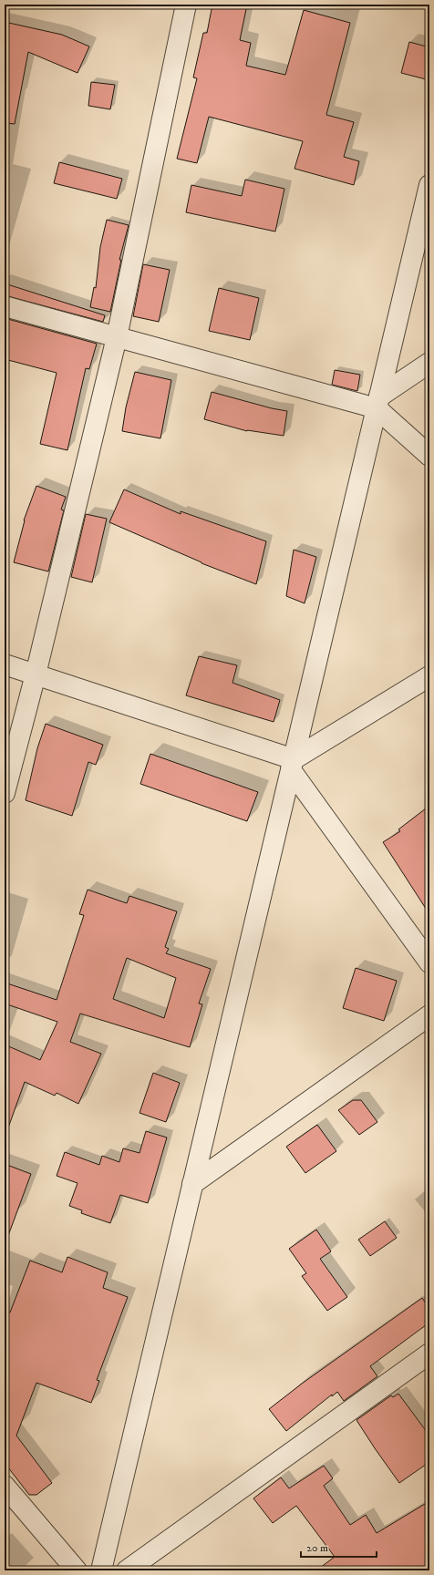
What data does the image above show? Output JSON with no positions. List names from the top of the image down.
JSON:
{
  "scale_bar": "20 m"
}
